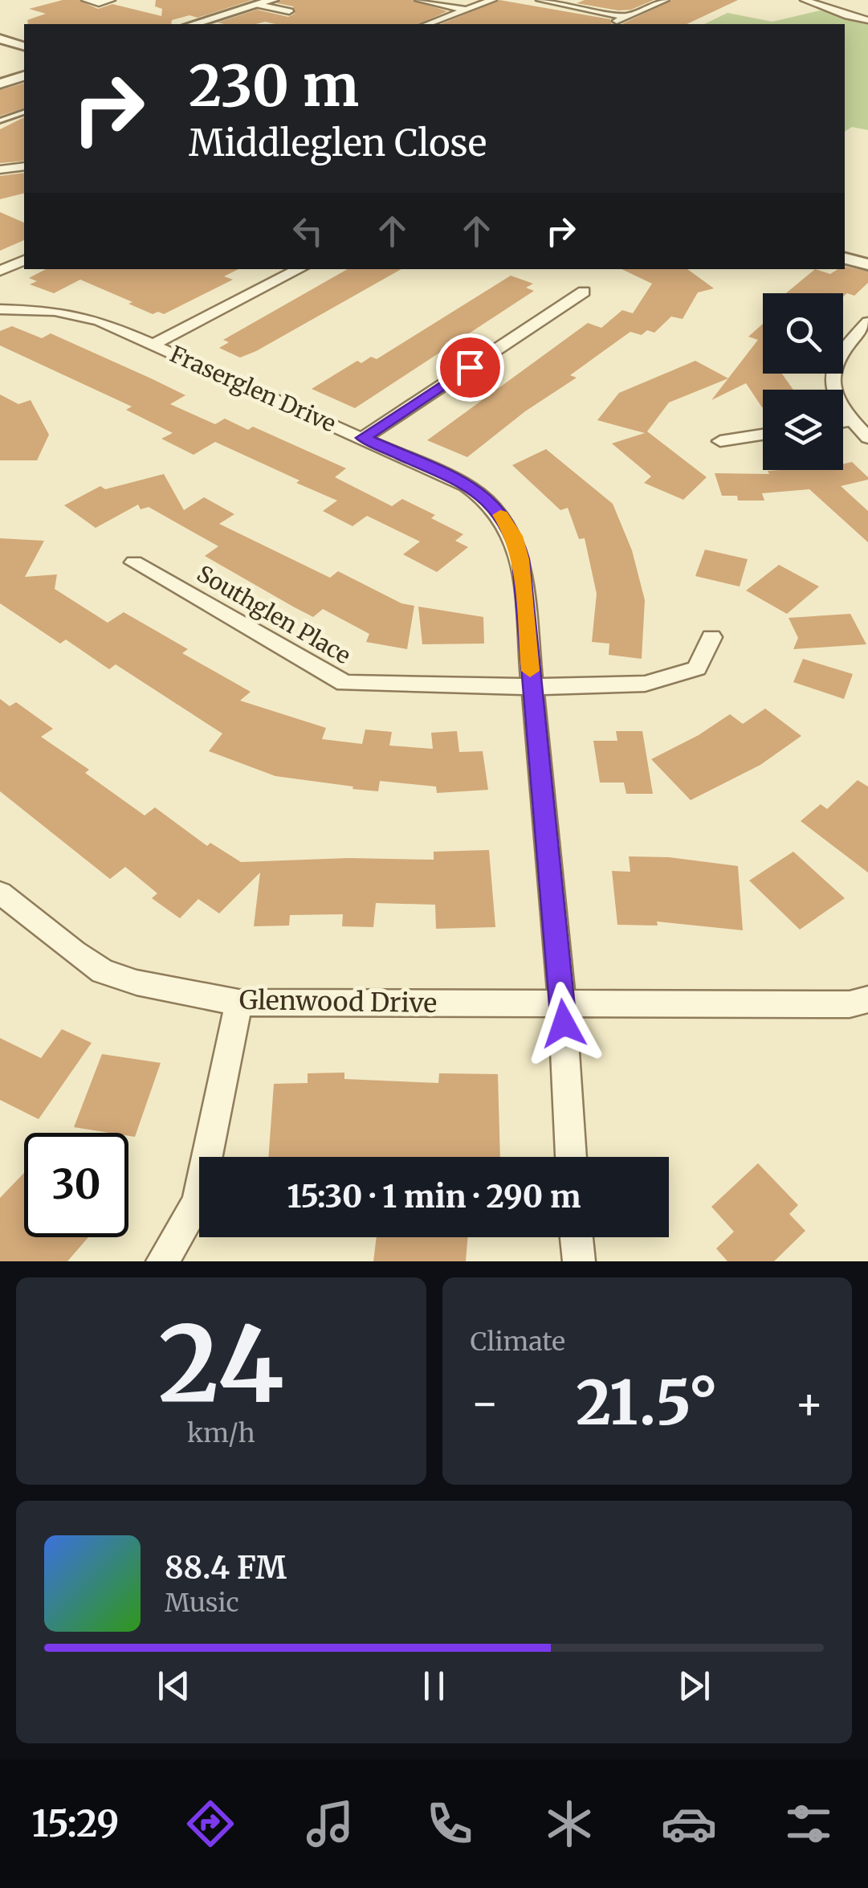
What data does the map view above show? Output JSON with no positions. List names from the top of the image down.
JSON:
{
  "streets": {
    "street": ["Fraserglen Drive", "Southglen Place", "Glenwood Drive"]
  },
  "crossings": [
    ["Fraserglen Drive", "Southglen Place"],
    ["Fraserglen Drive", "Glenwood Drive"]
  ],
  "page": {
    "turn": ["230 m", "Middleglen Close"],
    "limit": "30",
    "trip": "15:30 · 1 min · 290 m",
    "tile": [
      ["24", "km/h"],
      "Climate"
    ],
    "heat": ["−", "21.5°", "+"],
    "song": ["88.4 FM", "Music"],
    "tabs": "15:29"
  }
}
